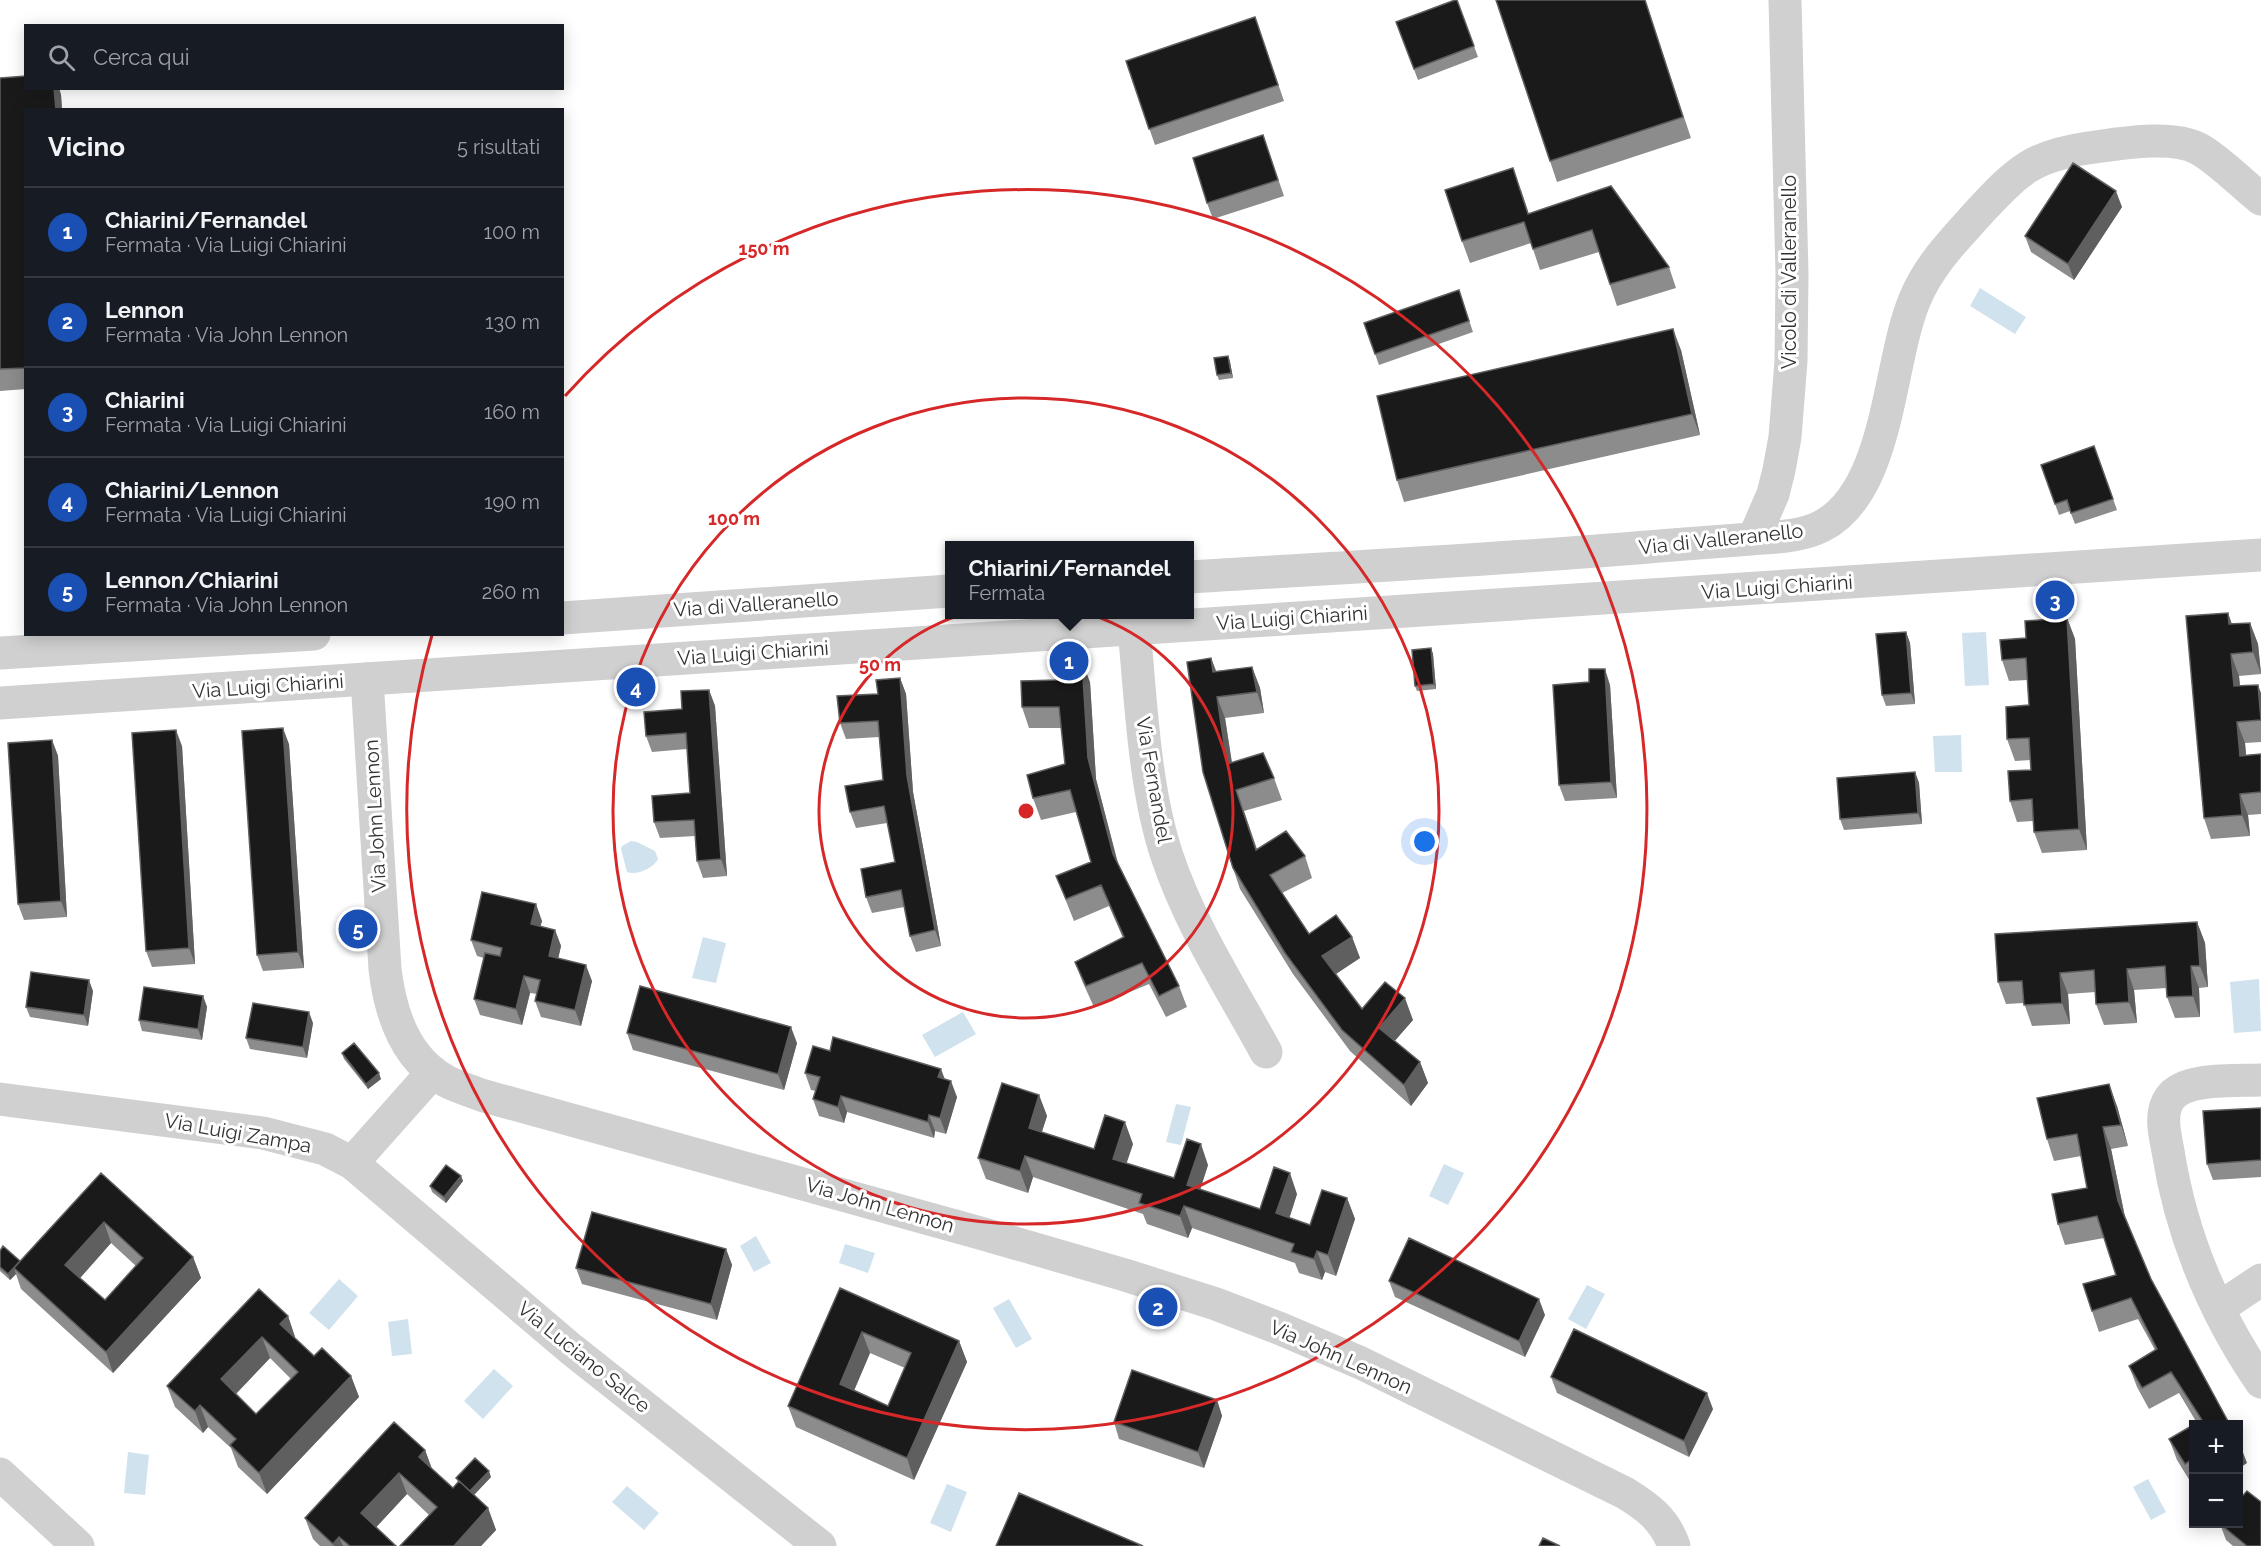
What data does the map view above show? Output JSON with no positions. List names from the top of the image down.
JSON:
{
  "streets": {
    "street": [
      "Vicolo di Valleranello",
      "Via di Valleranello",
      "Via Luigi Chiarini",
      "Via Fernandel",
      "Via John Lennon",
      "Via Luigi Zampa",
      "Via Luciano Salce"
    ]
  },
  "crossings": [
    ["Vicolo di Valleranello", "Via di Valleranello"],
    ["Via Luigi Chiarini", "Via Fernandel"],
    ["Via Luigi Chiarini", "Via John Lennon"],
    ["Via Luigi Zampa", "Via Luciano Salce"]
  ],
  "page": {
    "search": "Cerca qui",
    "heading": ["Vicino", "5 risultati"],
    "list": [
      {
        "mark": "1",
        "name": "Chiarini/Fernandel",
        "note": "Fermata · Via Luigi Chiarini",
        "value": "100 m"
      },
      {
        "mark": "2",
        "name": "Lennon",
        "note": "Fermata · Via John Lennon",
        "value": "130 m"
      },
      {
        "mark": "3",
        "name": "Chiarini",
        "note": "Fermata · Via Luigi Chiarini",
        "value": "160 m"
      },
      {
        "mark": "4",
        "name": "Chiarini/Lennon",
        "note": "Fermata · Via Luigi Chiarini",
        "value": "190 m"
      },
      {
        "mark": "5",
        "name": "Lennon/Chiarini",
        "note": "Fermata · Via John Lennon",
        "value": "260 m"
      }
    ],
    "popup": ["Chiarini/Fernandel", "Fermata"],
    "pins": [
      "3",
      "1",
      "4",
      "5",
      "2"
    ],
    "map_buttons": ["+", "−"]
  },
  "rings": ["150 m", "100 m", "50 m"]
}
